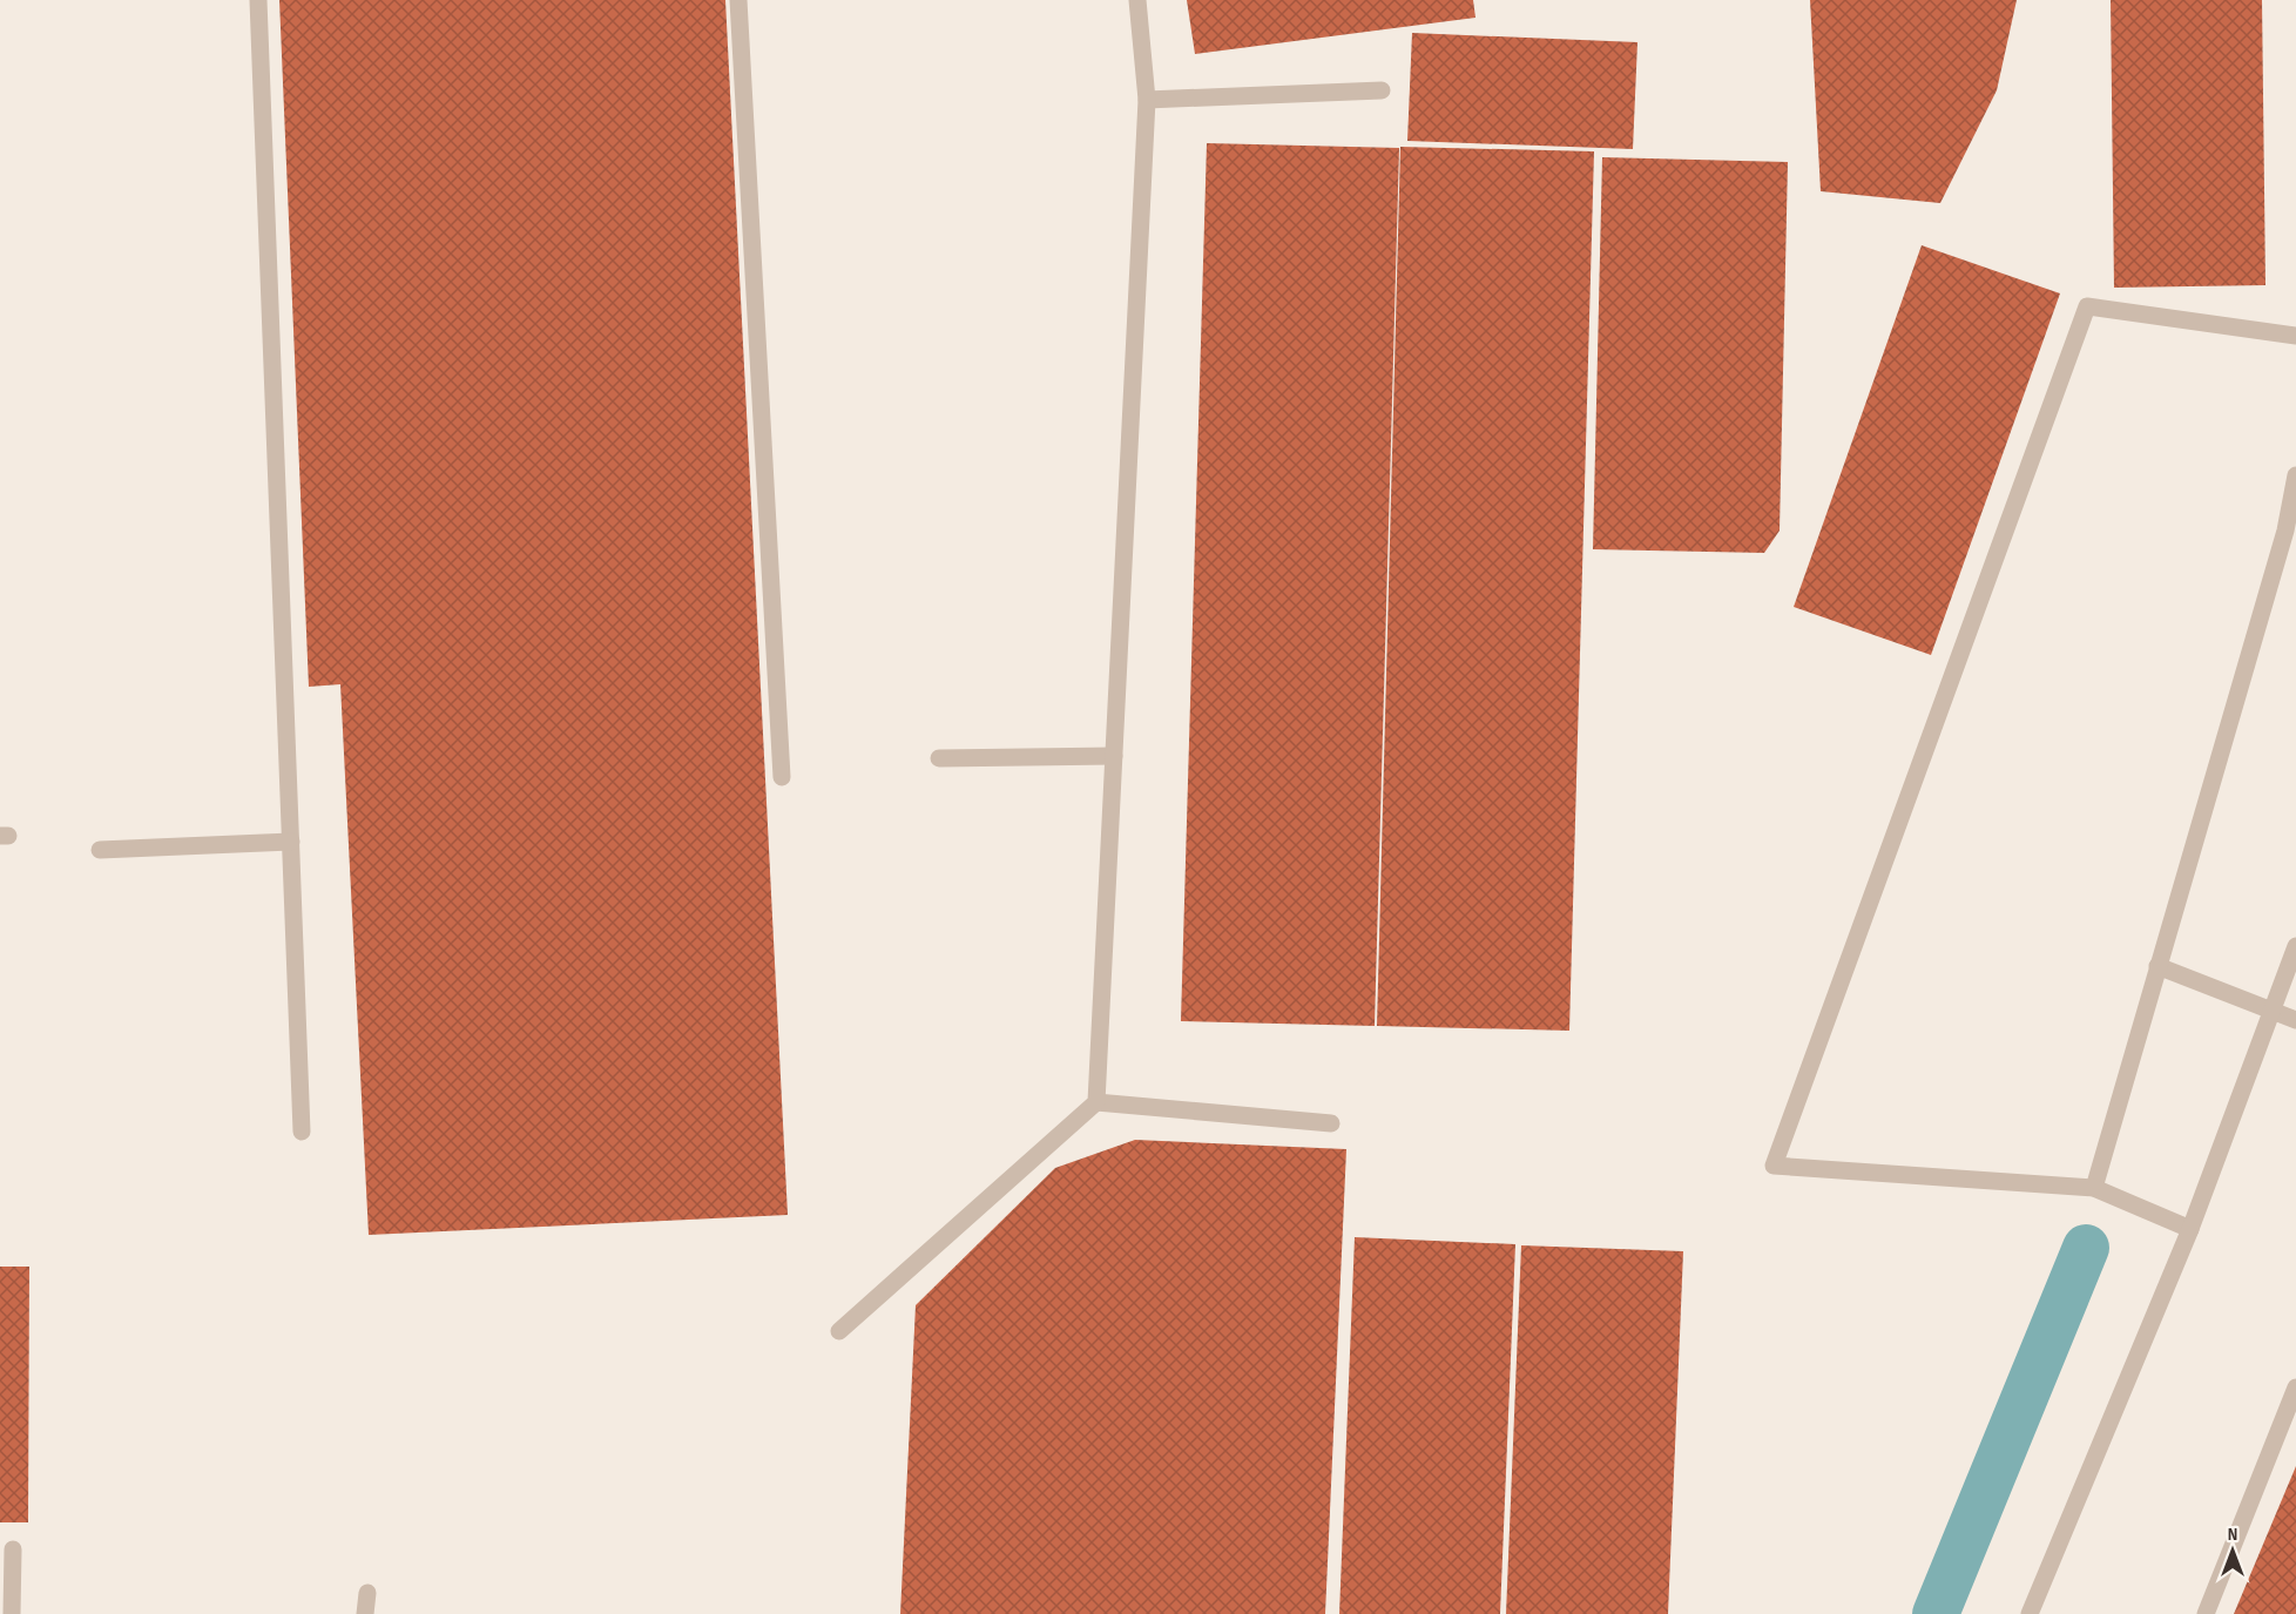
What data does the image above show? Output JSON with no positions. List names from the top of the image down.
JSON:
{
  "north": "top"
}
